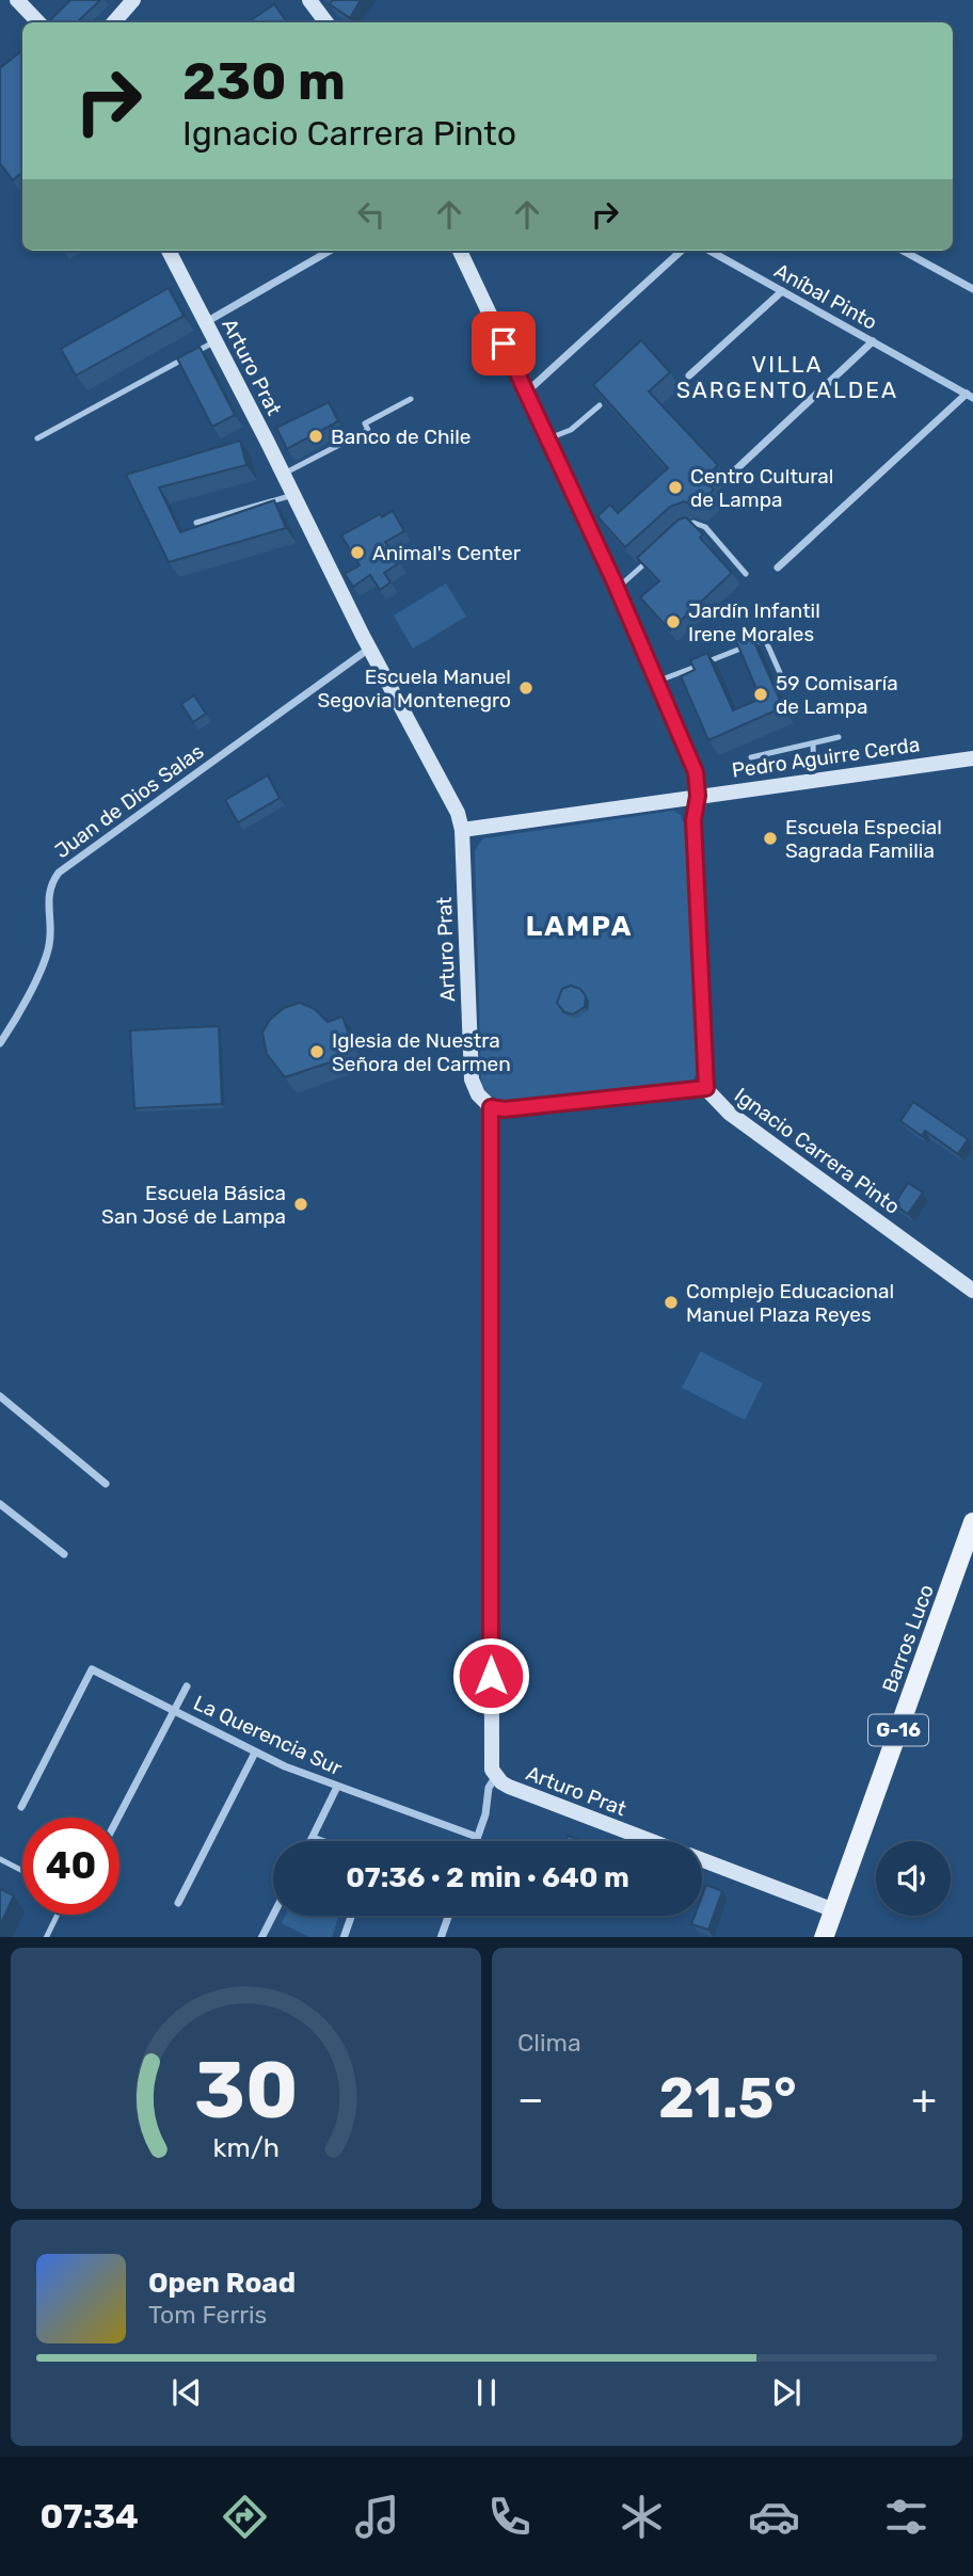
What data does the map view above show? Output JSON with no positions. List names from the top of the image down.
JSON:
{
  "streets": {
    "main road": [
      "Arturo Prat",
      "Pedro Aguirre Cerda",
      "Ignacio Carrera Pinto",
      "Barros Luco",
      "G-16"
    ],
    "street": ["Aníbal Pinto", "Juan de Dios Salas", "La Querencia Sur"]
  },
  "crossings": [
    ["Arturo Prat", "Pedro Aguirre Cerda"],
    ["Arturo Prat", "Juan de Dios Salas"],
    ["Arturo Prat", "Ignacio Carrera Pinto"],
    ["Arturo Prat", "Barros Luco"]
  ],
  "districts": ["VILLA SARGENTO ALDEA", "LAMPA"],
  "places": [
    "Banco de Chile",
    "Centro Cultural de Lampa",
    "Animal's Center",
    "Jardín Infantil Irene Morales",
    "Escuela Manuel Segovia Montenegro",
    "59 Comisaría de Lampa",
    "Escuela Especial Sagrada Familia",
    "Iglesia de Nuestra Señora del Carmen",
    "Escuela Básica San José de Lampa",
    "Complejo Educacional Manuel Plaza Reyes"
  ],
  "page": {
    "turn": ["230 m", "Ignacio Carrera Pinto"],
    "limit": "40",
    "trip": "07:36 · 2 min · 640 m",
    "tile": "Clima",
    "heat": ["−", "21.5°", "+"],
    "song": ["Open Road", "Tom Ferris"],
    "tabs": "07:34",
    "gauge": ["30", "km/h"]
  }
}
